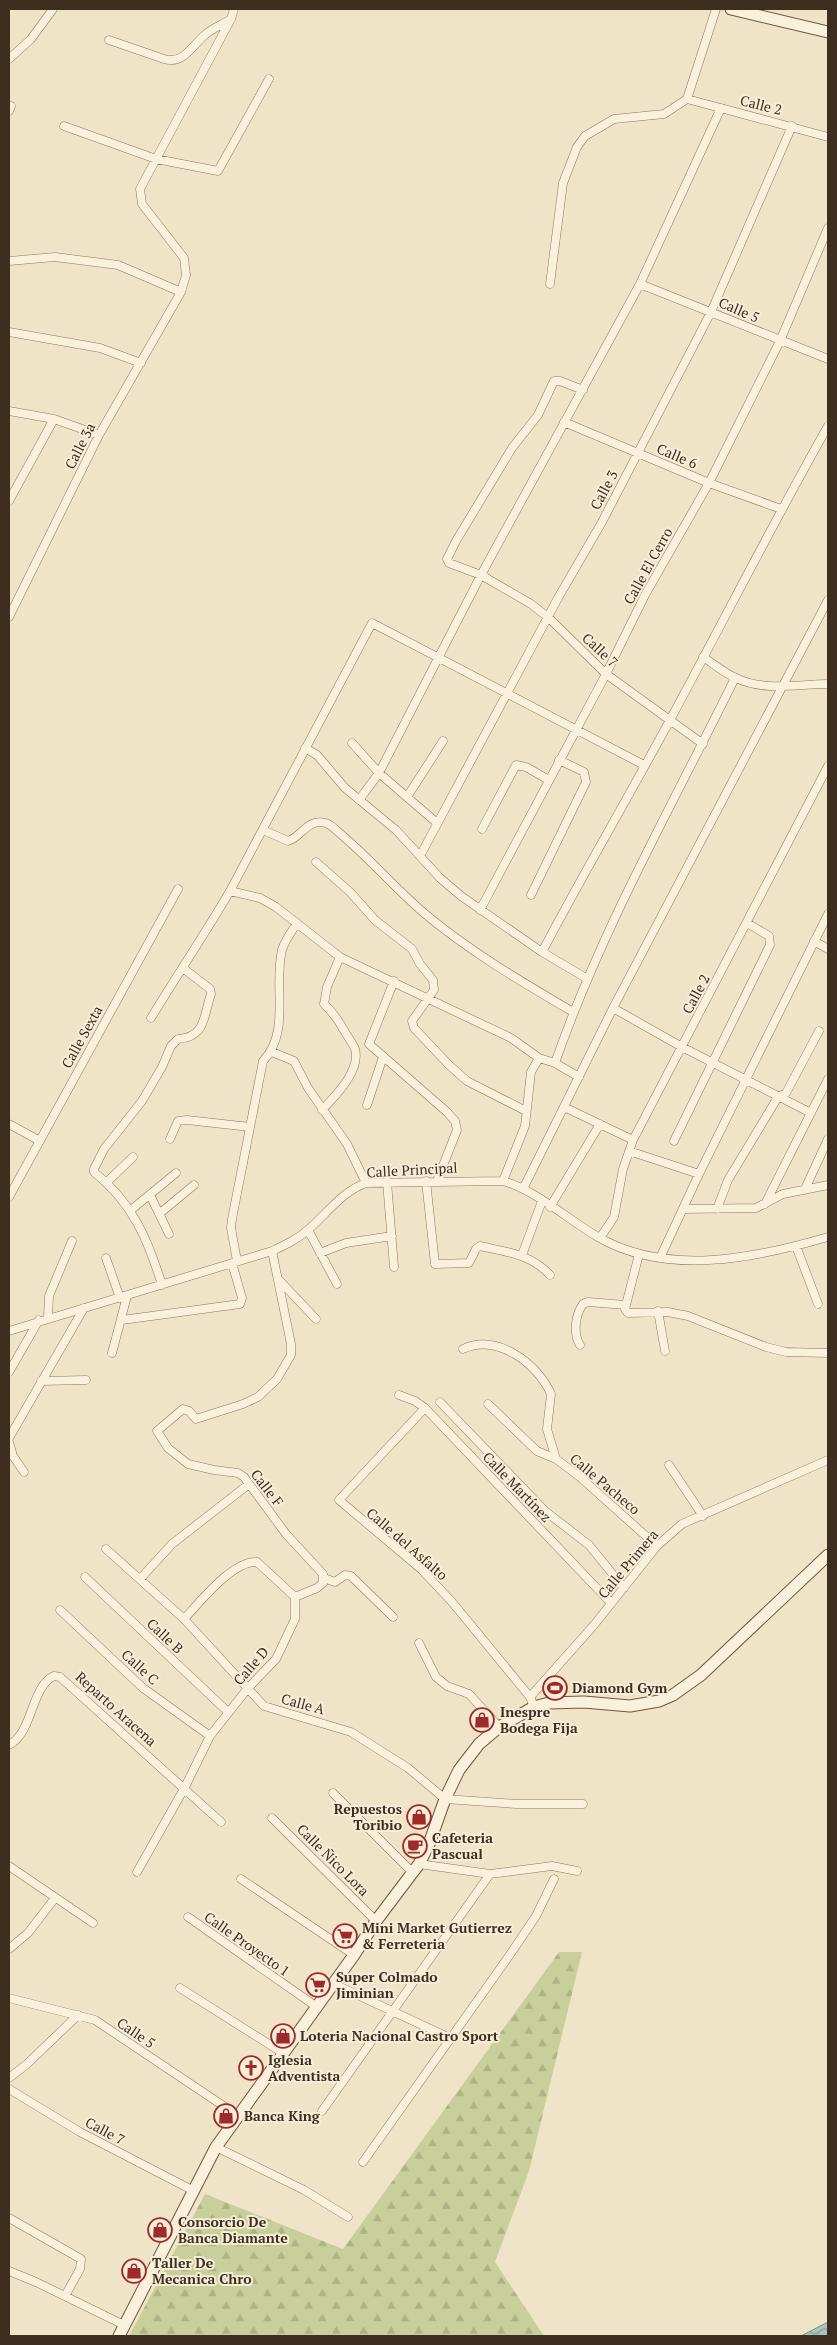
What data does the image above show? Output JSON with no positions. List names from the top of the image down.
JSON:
{
  "streets": {
    "street": [
      "Calle 2",
      "Calle 5",
      "Calle 3a",
      "Calle 6",
      "Calle 3",
      "Calle El Cerro",
      "Calle 7",
      "Calle Sexta",
      "Calle Principal",
      "Calle Pacheco",
      "Calle Martínez",
      "Calle F",
      "Calle del Asfalto",
      "Calle Primera",
      "Calle B",
      "Calle D",
      "Calle C",
      "Calle A",
      "Reparto Aracena",
      "Calle Ñico Lora",
      "Calle Proyecto 1"
    ]
  },
  "crossings": [
    ["Calle 2", "Calle 3"],
    ["Calle 2", "Calle Principal"],
    ["Calle 5", "Calle 3"],
    ["Calle 5", "Calle El Cerro"],
    ["Calle 6", "Calle 3"],
    ["Calle 6", "Calle El Cerro"],
    ["Calle 3", "Calle 7"],
    ["Calle El Cerro", "Calle 7"],
    ["Calle Pacheco", "Calle Primera"],
    ["Calle Martínez", "Calle del Asfalto"],
    ["Calle Martínez", "Calle Primera"],
    ["Calle del Asfalto", "Calle Primera"],
    ["Calle B", "Calle D"],
    ["Calle D", "Calle C"],
    ["Calle D", "Calle A"],
    ["Calle D", "Reparto Aracena"]
  ],
  "places": {
    "sports": ["Diamond Gym"],
    "shop": [
      "Inespre Bodega Fija",
      "Repuestos Toribio",
      "Loteria Nacional Castro Sport",
      "Banca King",
      "Consorcio De Banca Diamante",
      "Taller De Mecanica Chro"
    ],
    "cafe": ["Cafeteria Pascual"],
    "supermarket": ["Mini Market Gutierrez & Ferreteria", "Super Colmado Jiminian"],
    "church": ["Iglesia Adventista"]
  }
}
